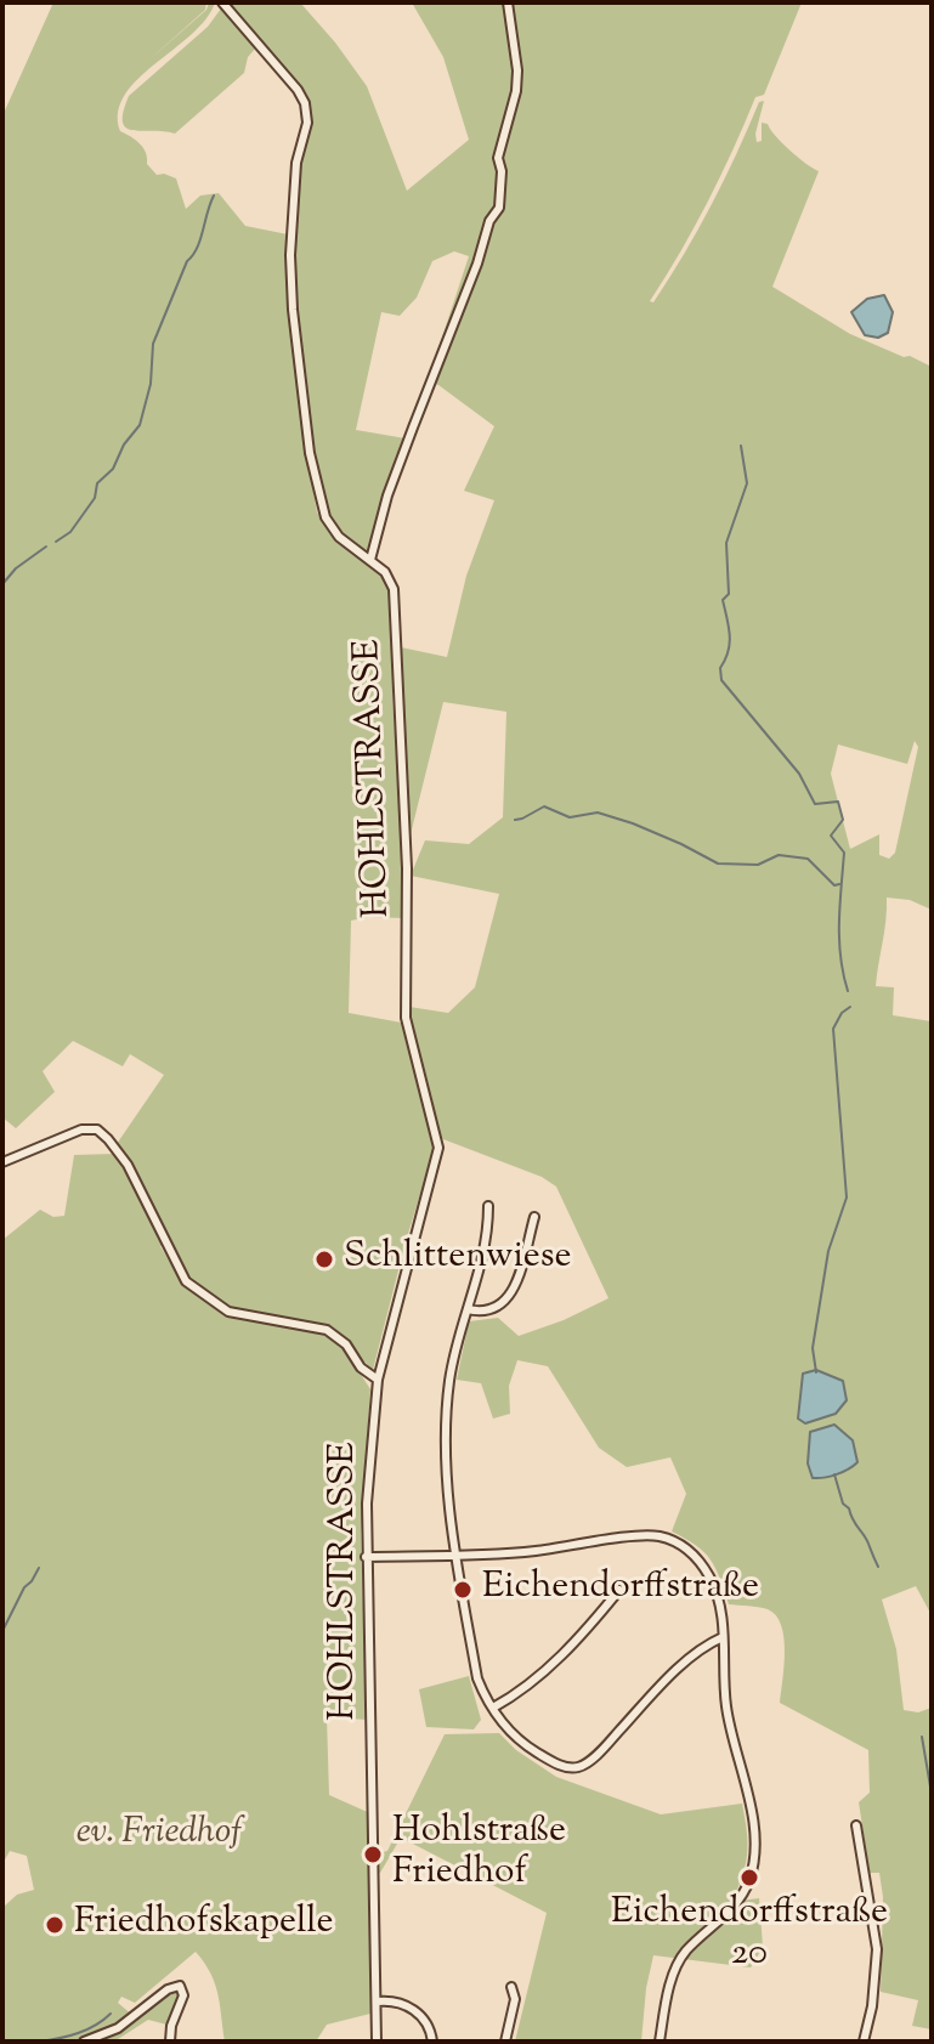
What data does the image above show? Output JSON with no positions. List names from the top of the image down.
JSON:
{
  "streets": {
    "street": ["HOHLSTRASSE"]
  },
  "parks": ["ev. Friedhof"],
  "places": [
    "Schlittenwiese",
    "Eichendorffstraße",
    "Hohlstraße Friedhof",
    "Eichendorffstraße 20",
    "Friedhofskapelle"
  ]
}
